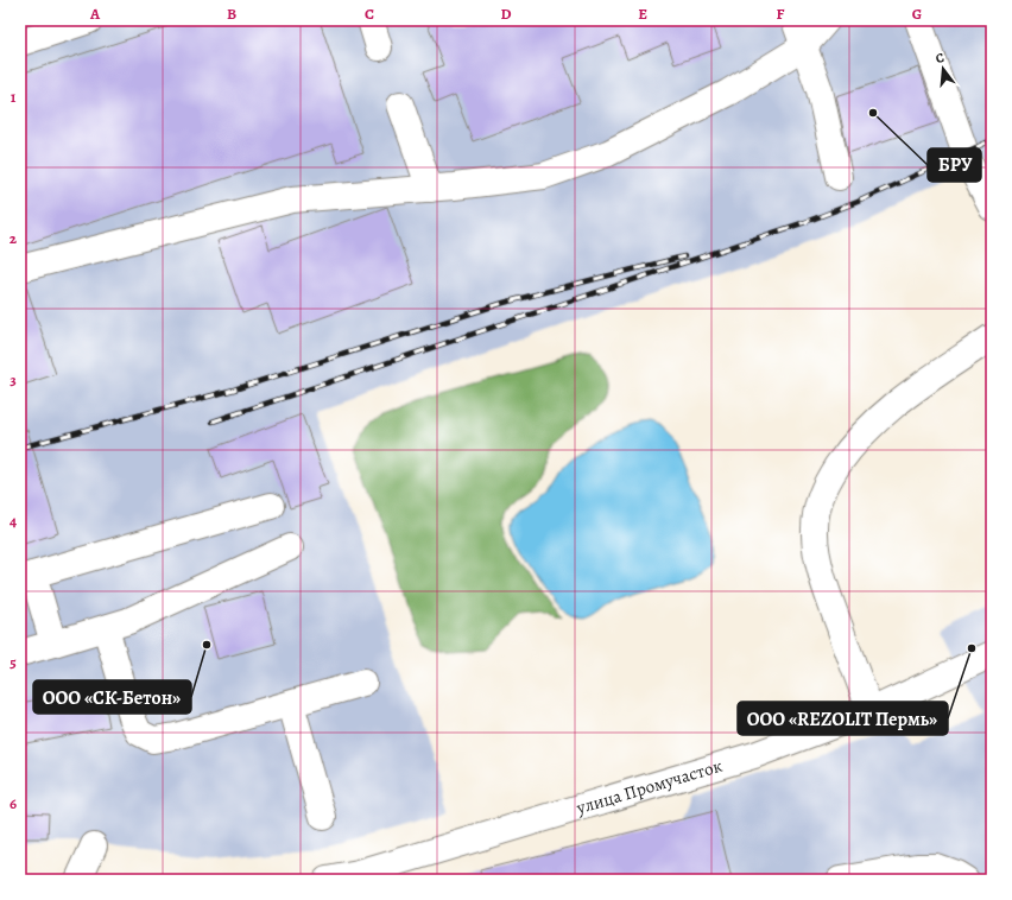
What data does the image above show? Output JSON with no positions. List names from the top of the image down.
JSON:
{
  "streets": {
    "street": ["улица Промучасток"]
  },
  "places": ["БРУ", "ООО «СК-Бетон»", "ООО «REZOLIT Пермь»"],
  "north": "top",
  "grid": {
    "columns": [
      "A",
      "B",
      "C",
      "D",
      "E",
      "F",
      "G"
    ],
    "rows": [
      "1",
      "2",
      "3",
      "4",
      "5",
      "6"
    ]
  }
}
